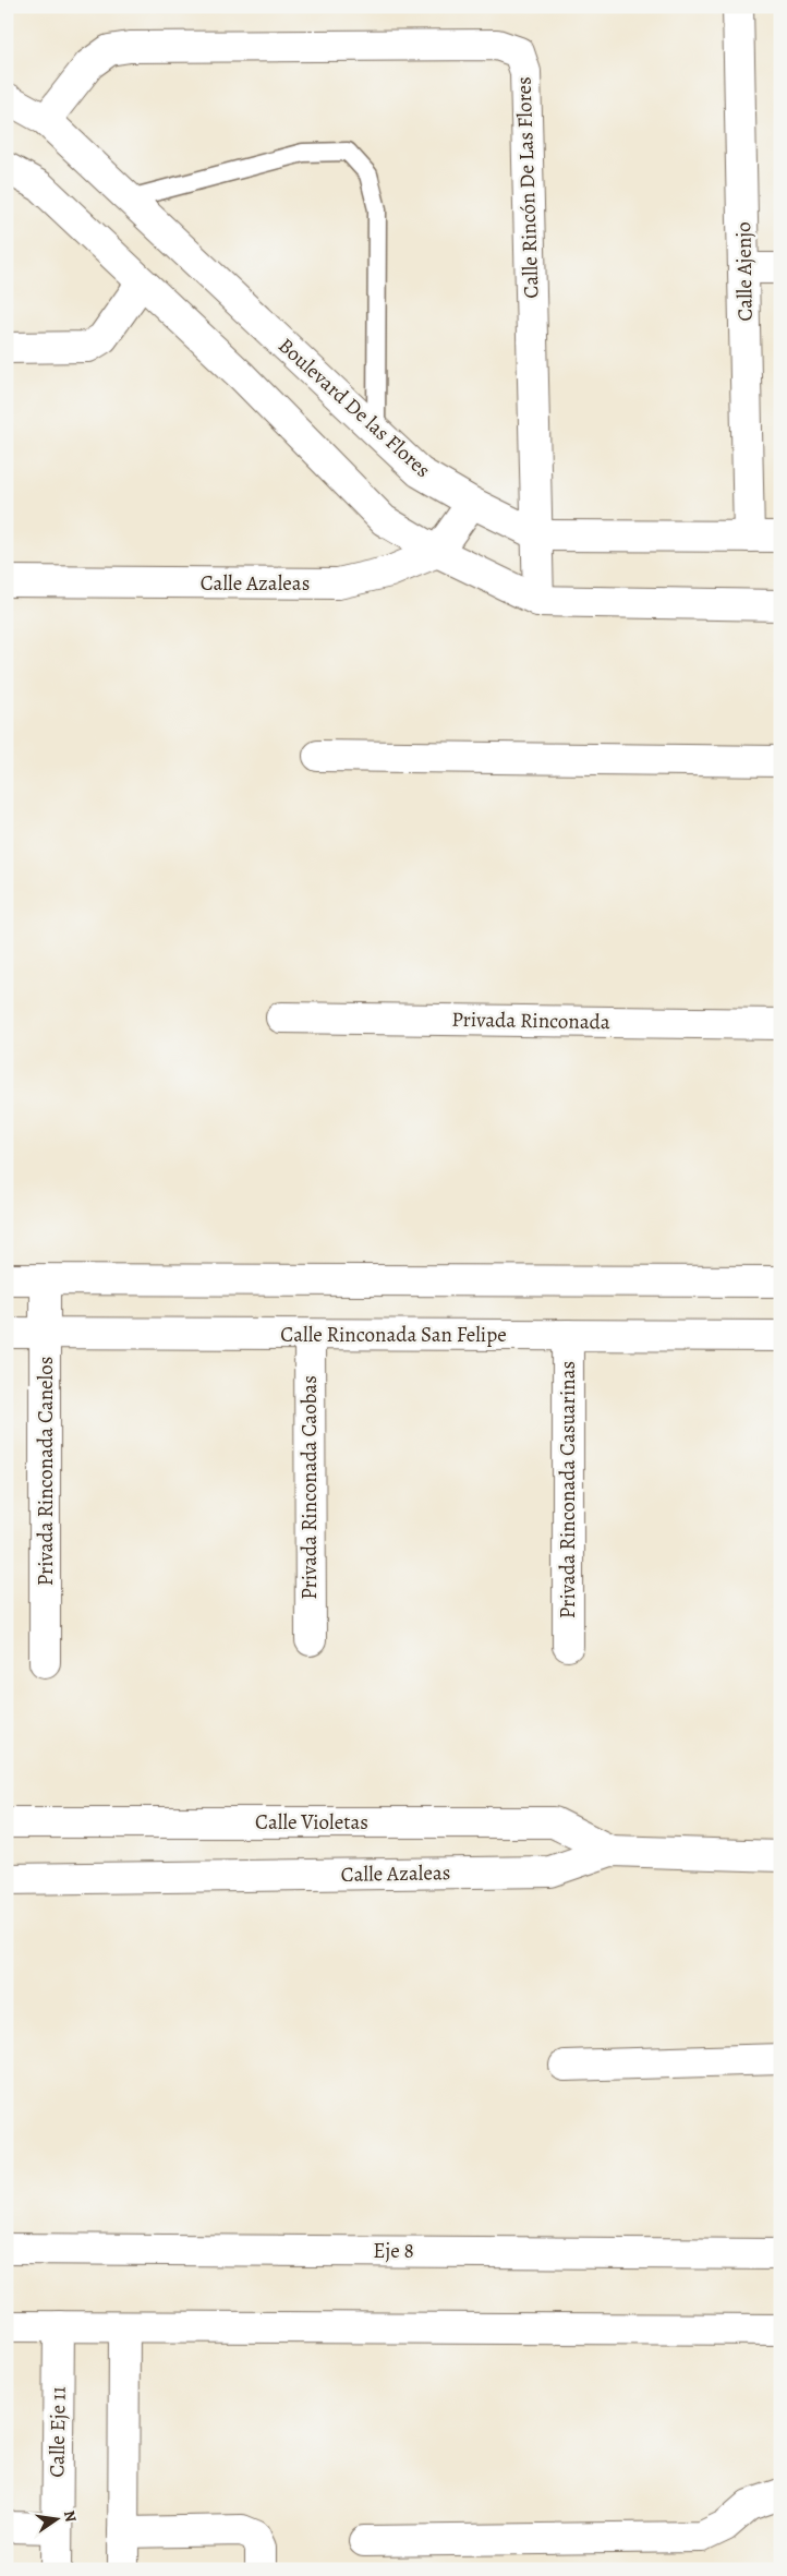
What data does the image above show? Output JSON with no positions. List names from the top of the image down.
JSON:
{
  "streets": {
    "street": [
      "Calle Rincón De Las Flores",
      "Calle Ajenjo",
      "Boulevard De las Flores",
      "Calle Azaleas",
      "Privada Rinconada",
      "Calle Rinconada San Felipe",
      "Privada Rinconada Canelos",
      "Privada Rinconada Caobas",
      "Privada Rinconada Casuarinas",
      "Calle Violetas",
      "Eje 8",
      "Calle Eje 11"
    ]
  },
  "crossings": [
    ["Calle Rincón De Las Flores", "Boulevard De las Flores"],
    ["Calle Ajenjo", "Boulevard De las Flores"],
    ["Calle Azaleas", "Calle Violetas"],
    ["Calle Rinconada San Felipe", "Privada Rinconada Canelos"],
    ["Calle Rinconada San Felipe", "Privada Rinconada Caobas"],
    ["Calle Rinconada San Felipe", "Privada Rinconada Casuarinas"]
  ],
  "north": "right"
}
